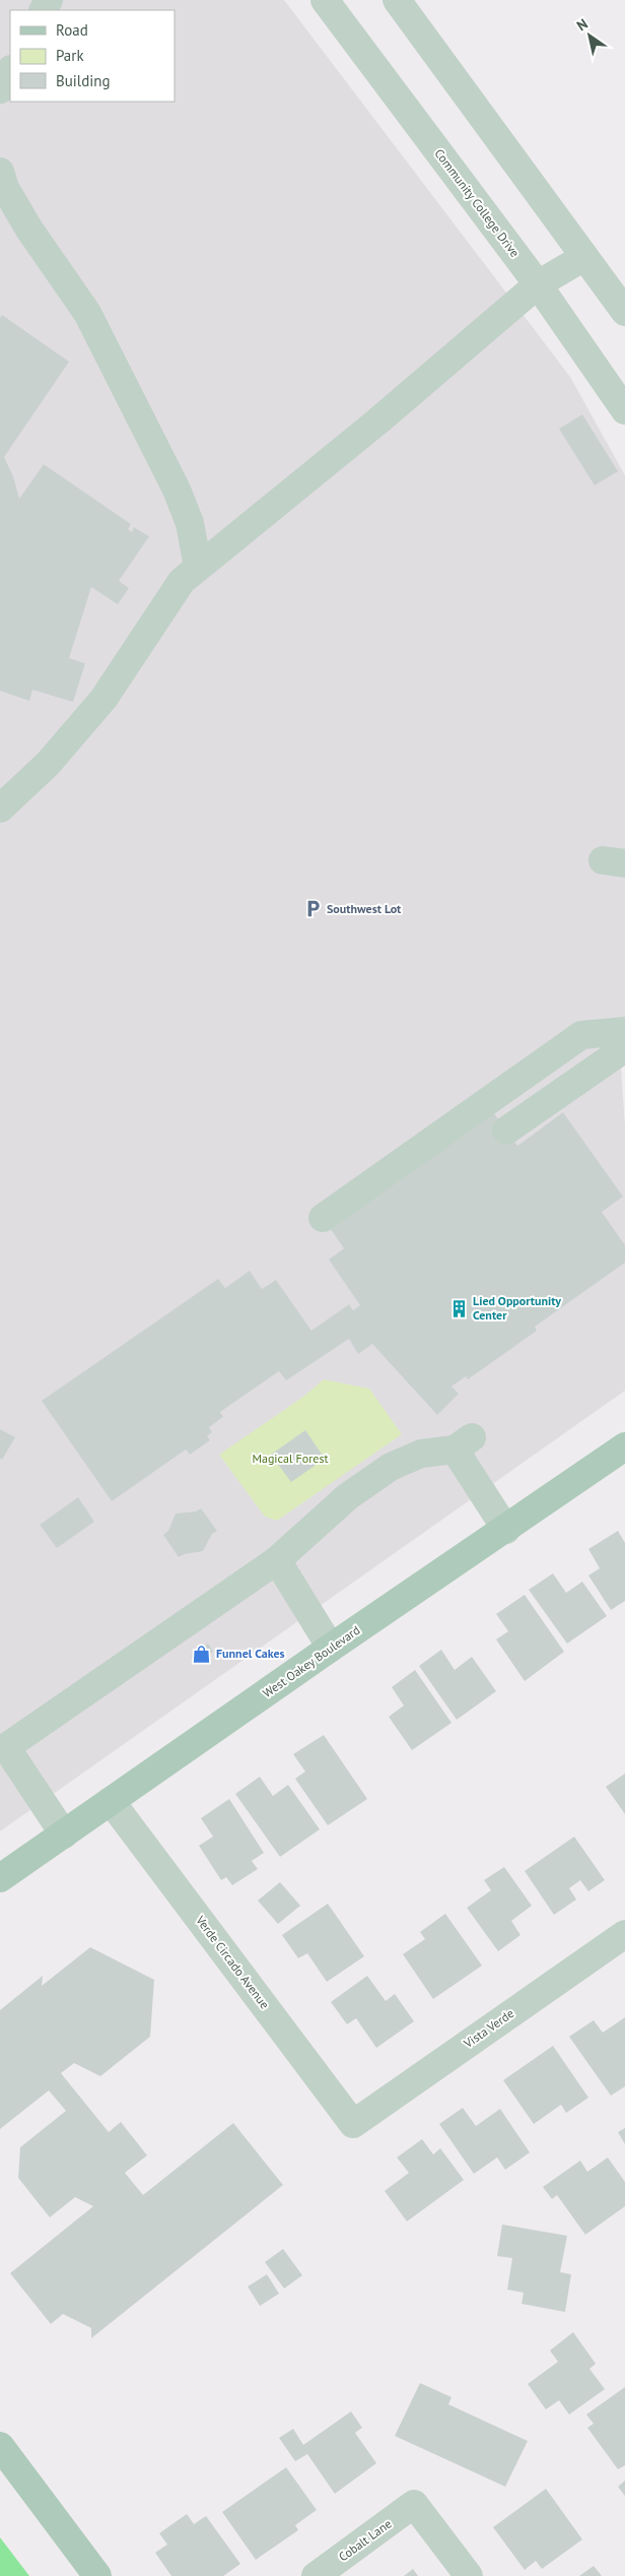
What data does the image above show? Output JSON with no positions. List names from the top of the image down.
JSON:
{
  "streets": {
    "main road": ["West Oakey Boulevard"],
    "street": [
      "Community College Drive",
      "Verde Circado Avenue",
      "Vista Verde",
      "Cobalt Lane"
    ]
  },
  "crossings": [
    ["West Oakey Boulevard", "Verde Circado Avenue"],
    ["Verde Circado Avenue", "Vista Verde"]
  ],
  "parks": ["Magical Forest"],
  "places": {
    "parking": ["Southwest Lot"],
    "building": ["Lied Opportunity Center"],
    "shop": ["Funnel Cakes"]
  },
  "legend": ["Road", "Park", "Building"],
  "north": "top left"
}
